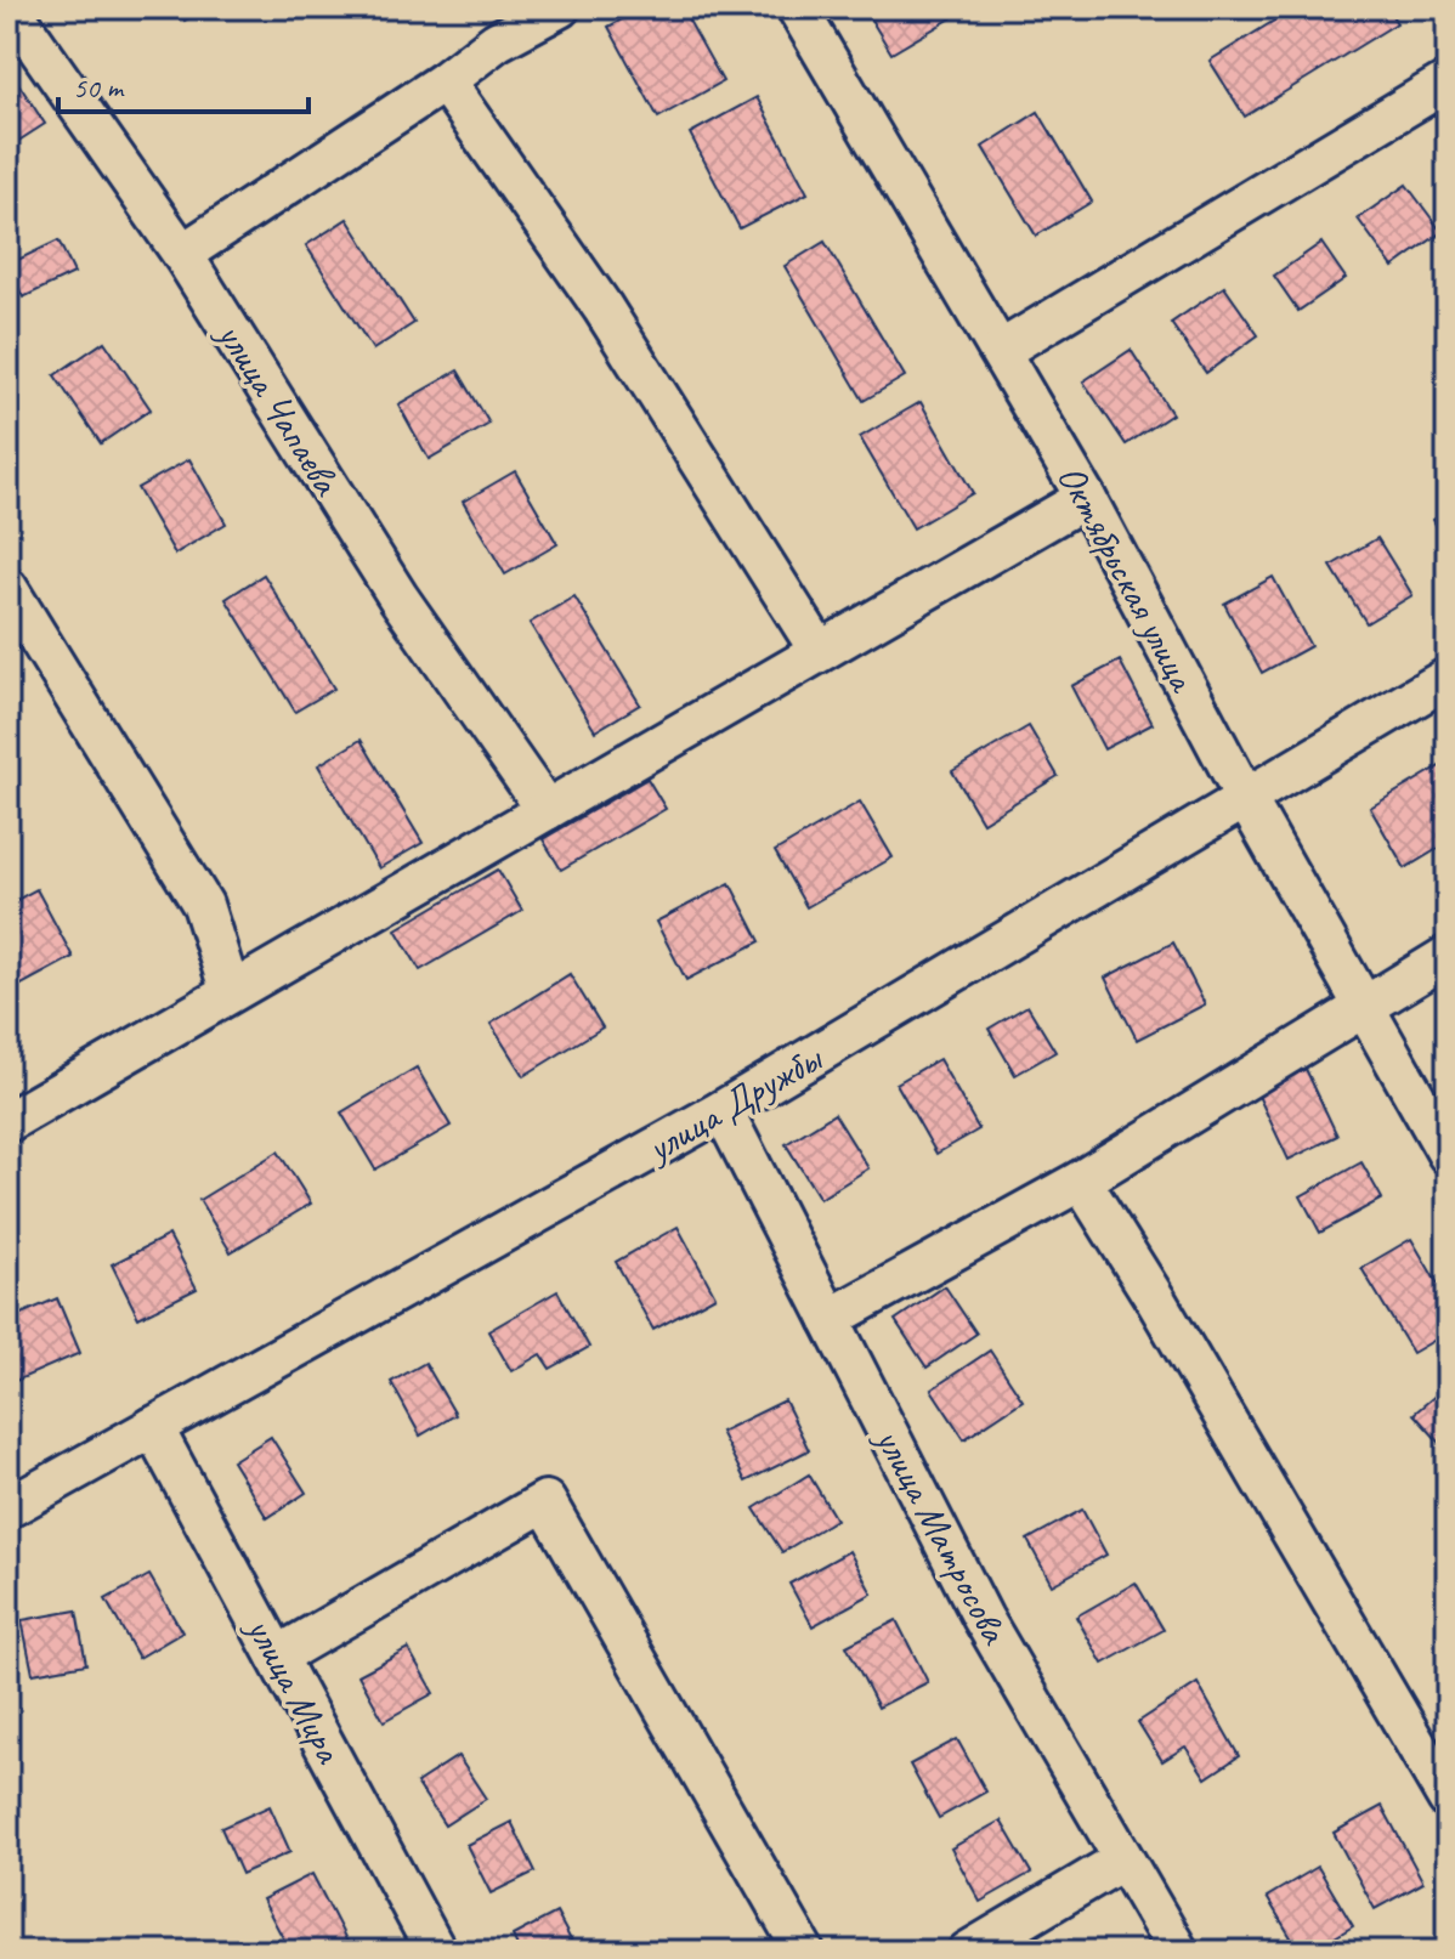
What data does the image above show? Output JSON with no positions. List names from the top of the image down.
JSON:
{
  "streets": {
    "street": [
      "улица Чапаева",
      "Октябрьская улица",
      "улица Дружбы",
      "улица Матросова",
      "улица Мира"
    ]
  },
  "crossings": [
    ["Октябрьская улица", "улица Дружбы"],
    ["улица Дружбы", "улица Матросова"],
    ["улица Дружбы", "улица Мира"]
  ],
  "scale_bar": "50 m"
}
